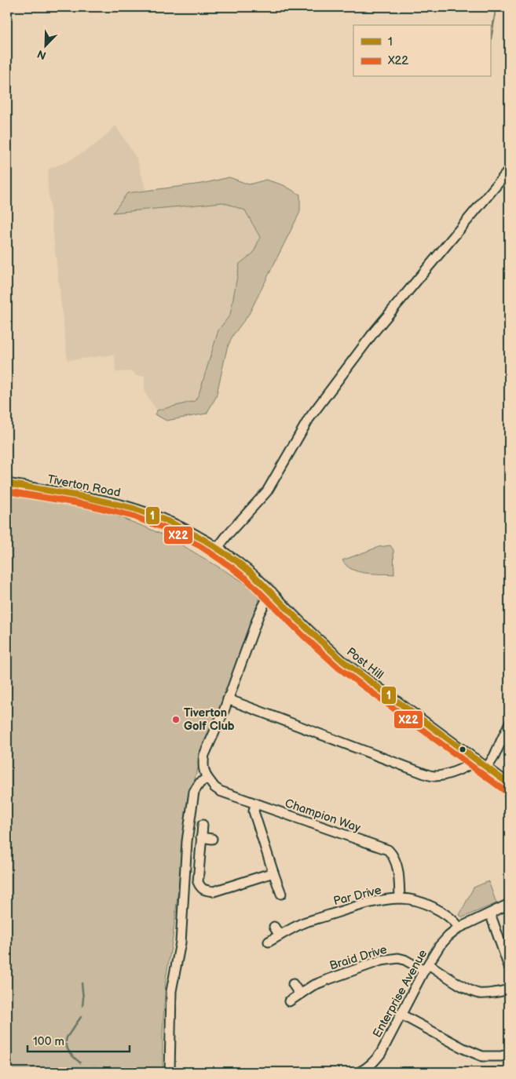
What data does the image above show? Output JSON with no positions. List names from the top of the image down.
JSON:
{
  "streets": {
    "street": [
      "Tiverton Road",
      "Post Hill",
      "Champion Way",
      "Par Drive",
      "Braid Drive",
      "Enterprise Avenue"
    ]
  },
  "crossings": [
    ["Tiverton Road", "Post Hill"],
    ["Champion Way", "Par Drive"],
    ["Par Drive", "Enterprise Avenue"],
    ["Braid Drive", "Enterprise Avenue"]
  ],
  "places": ["Tiverton Golf Club"],
  "lines": ["transit line 1", "transit line X22"],
  "legend": ["1", "X22"],
  "scale_bar": "100 m",
  "north": "bottom left"
}
